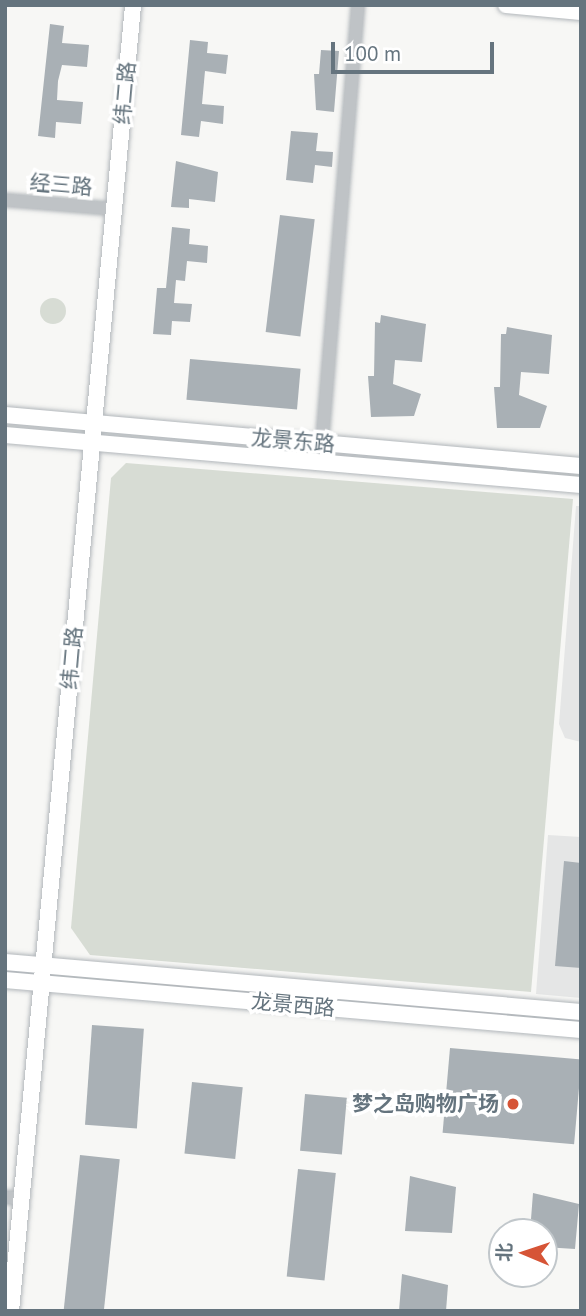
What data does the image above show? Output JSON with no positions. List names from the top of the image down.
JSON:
{
  "streets": {
    "main road": ["纬二路", "龙景东路", "龙景西路"],
    "street": ["经三路"]
  },
  "crossings": [
    ["纬二路", "经三路"],
    ["纬二路", "龙景东路"],
    ["纬二路", "龙景西路"]
  ],
  "places": ["梦之岛购物广场"],
  "scale_bar": "100 m",
  "north": "left"
}
